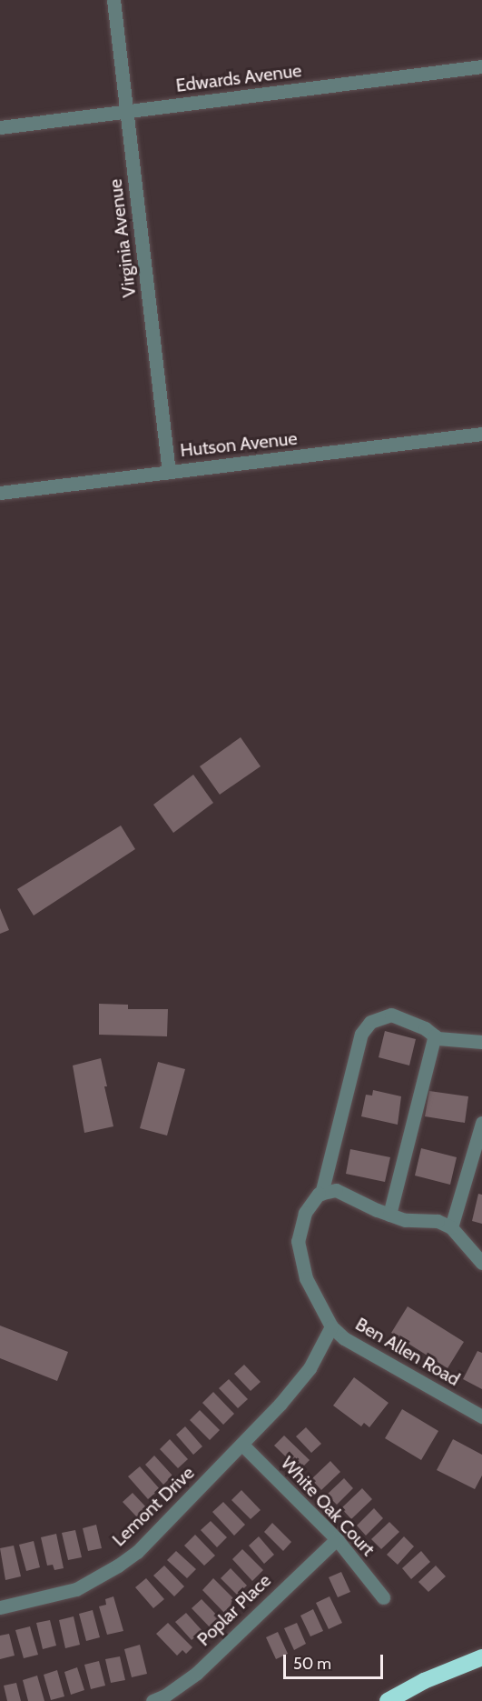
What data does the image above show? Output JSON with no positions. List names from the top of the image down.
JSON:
{
  "streets": {
    "street": [
      "Edwards Avenue",
      "Virginia Avenue",
      "Hutson Avenue",
      "Ben Allen Road",
      "Lemont Drive",
      "White Oak Court",
      "Poplar Place"
    ]
  },
  "crossings": [
    ["Edwards Avenue", "Virginia Avenue"],
    ["Virginia Avenue", "Hutson Avenue"],
    ["Ben Allen Road", "Lemont Drive"],
    ["Lemont Drive", "White Oak Court"],
    ["White Oak Court", "Poplar Place"]
  ],
  "scale_bar": "50 m"
}
